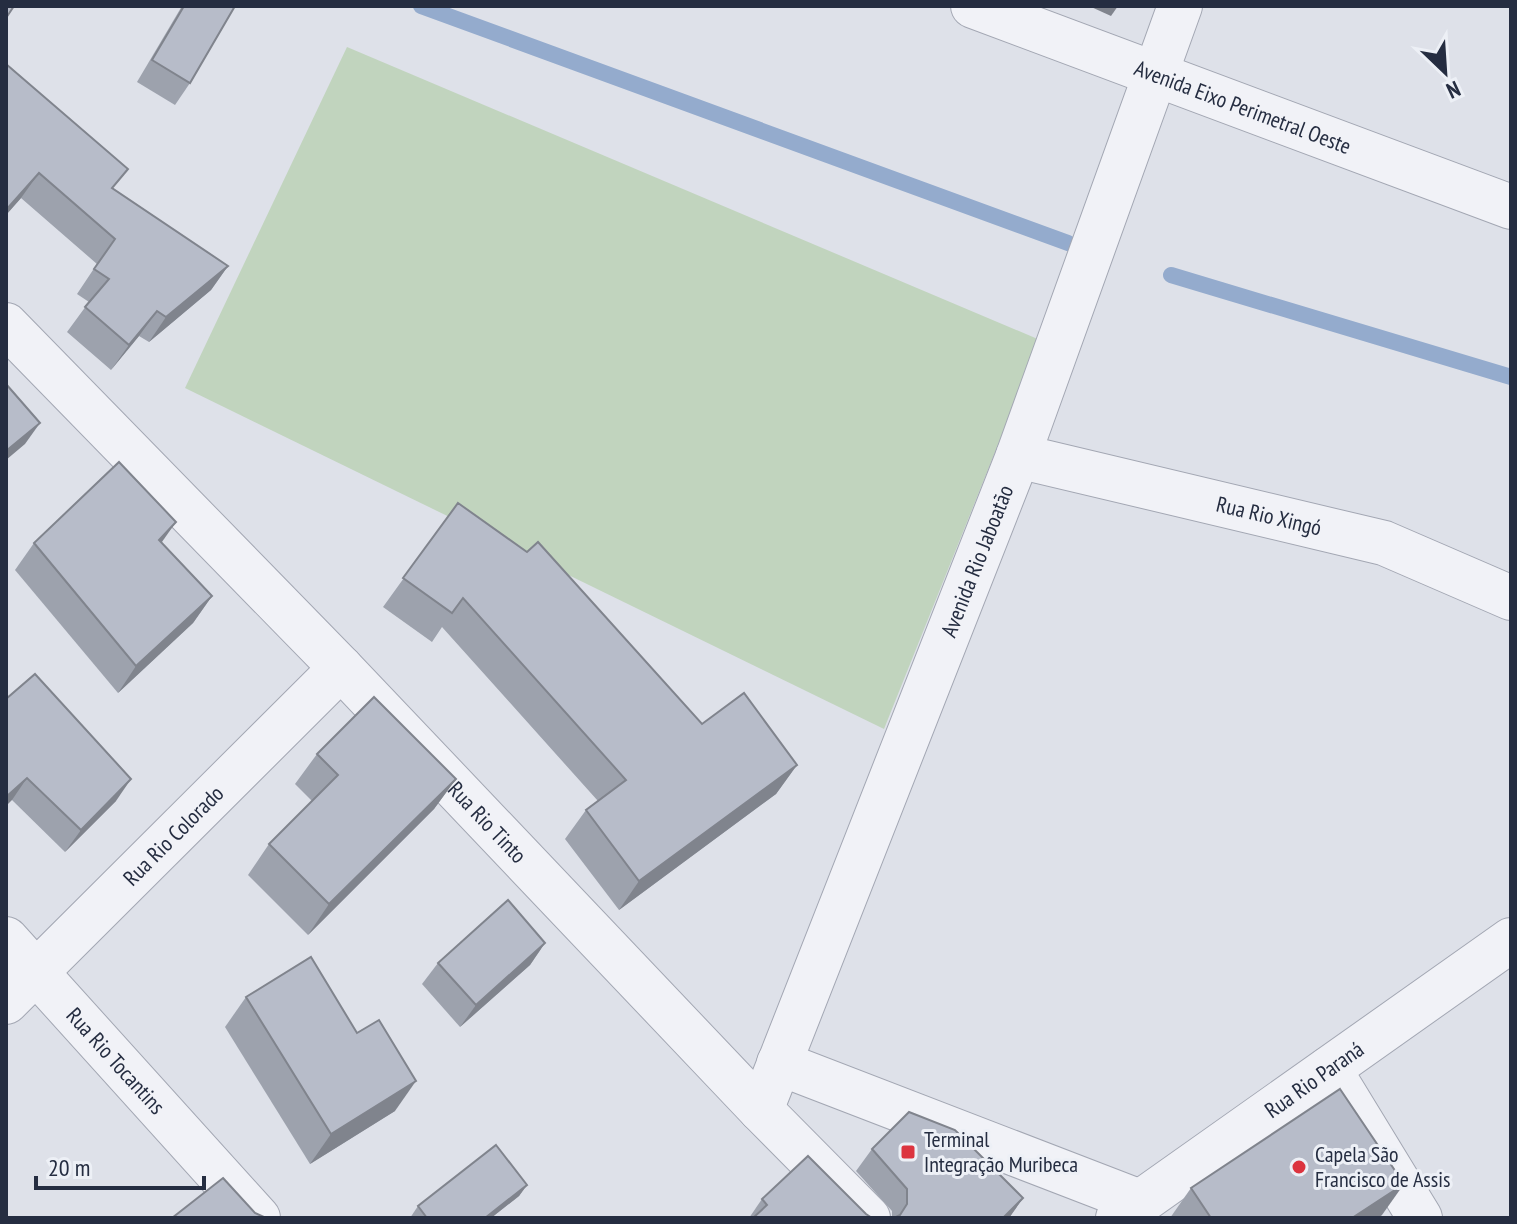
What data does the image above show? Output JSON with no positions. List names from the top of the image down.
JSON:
{
  "streets": {
    "street": [
      "Avenida Eixo Perimetral Oeste",
      "Rua Rio Xingó",
      "Avenida Rio Jaboatão",
      "Rua Rio Tinto",
      "Rua Rio Colorado",
      "Rua Rio Tocantins",
      "Rua Rio Paraná"
    ]
  },
  "crossings": [
    ["Avenida Eixo Perimetral Oeste", "Avenida Rio Jaboatão"],
    ["Rua Rio Xingó", "Avenida Rio Jaboatão"],
    ["Avenida Rio Jaboatão", "Rua Rio Tinto"],
    ["Rua Rio Tinto", "Rua Rio Colorado"],
    ["Rua Rio Colorado", "Rua Rio Tocantins"]
  ],
  "places": {
    "transit": ["Terminal Integração Muribeca"],
    "other": ["Capela São Francisco de Assis"]
  },
  "scale_bar": "20 m",
  "north": "bottom right"
}
